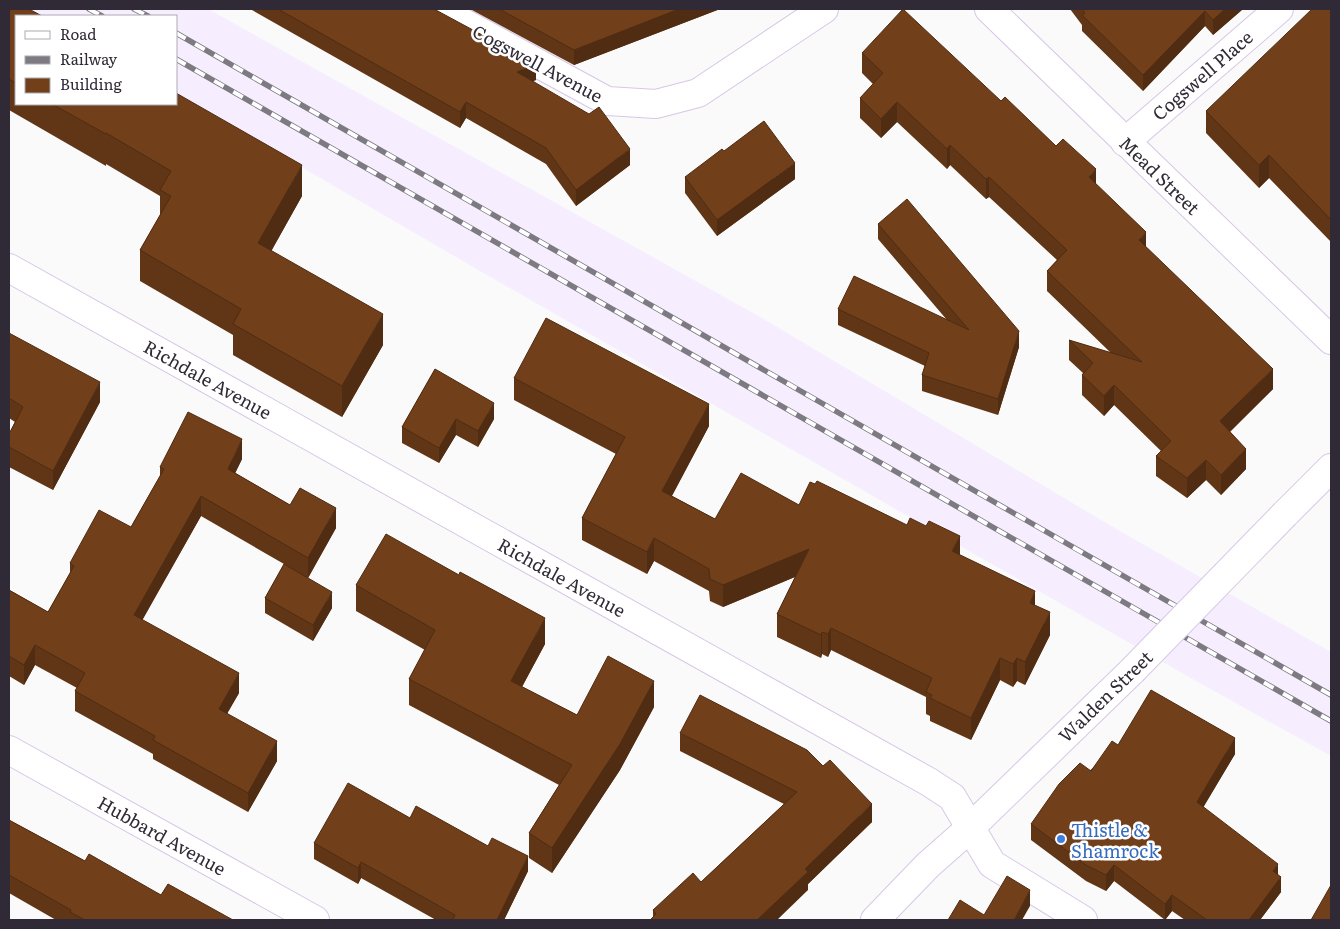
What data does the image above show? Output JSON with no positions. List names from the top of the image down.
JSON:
{
  "streets": {
    "street": [
      "Cogswell Avenue",
      "Cogswell Place",
      "Mead Street",
      "Richdale Avenue",
      "Walden Street",
      "Hubbard Avenue"
    ]
  },
  "crossings": [
    ["Cogswell Place", "Mead Street"],
    ["Richdale Avenue", "Walden Street"]
  ],
  "places": ["Thistle & Shamrock"],
  "legend": ["Road", "Railway", "Building"]
}
